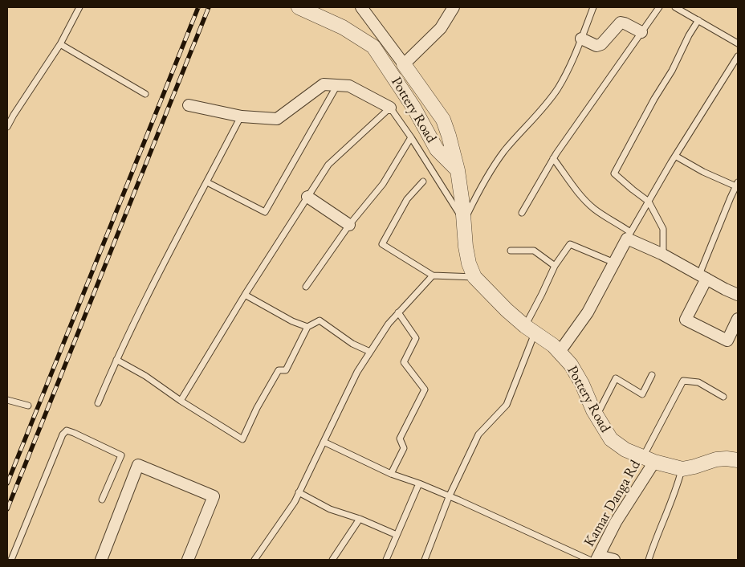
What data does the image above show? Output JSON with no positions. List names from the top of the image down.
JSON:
{
  "streets": {
    "street": ["Pottery Road", "Kamar Danga Rd"]
  },
  "crossings": [
    ["Pottery Road", "Kamar Danga Rd"]
  ]
}
